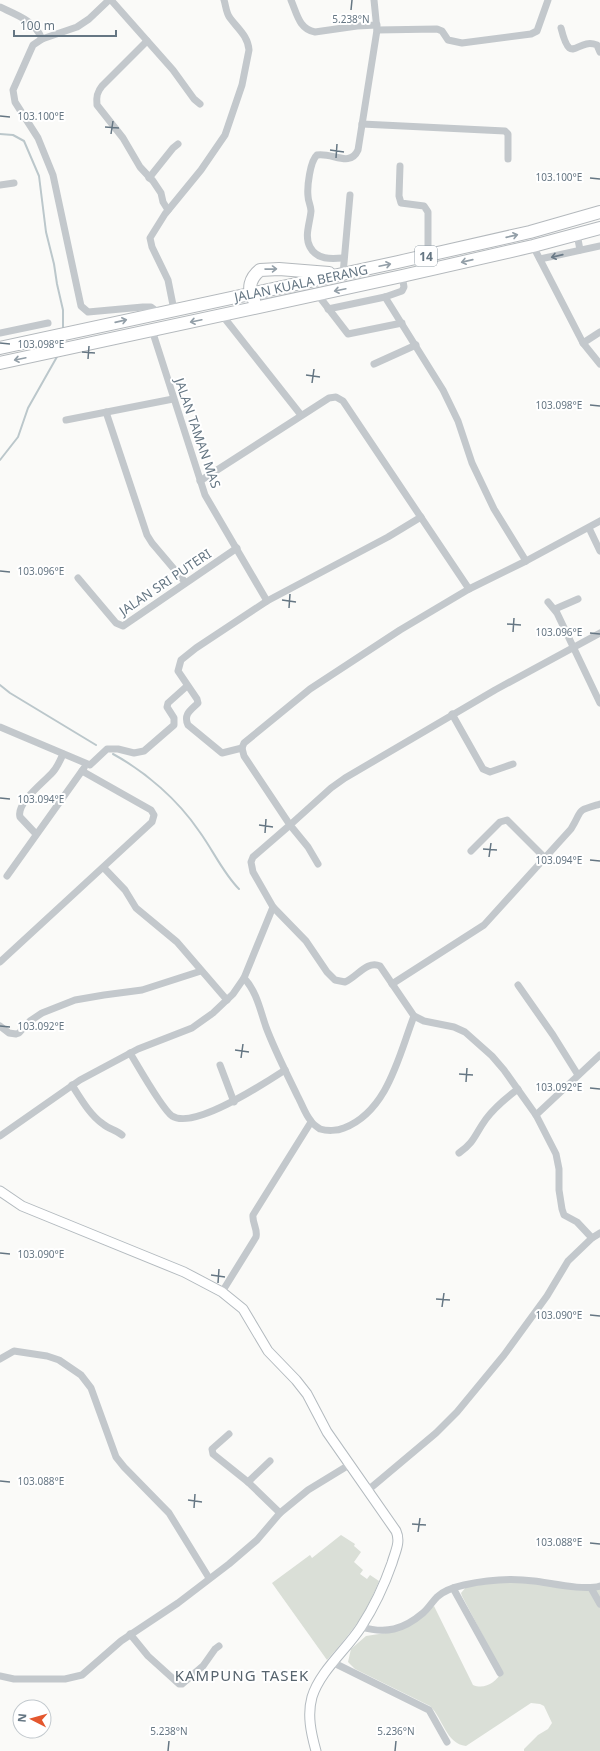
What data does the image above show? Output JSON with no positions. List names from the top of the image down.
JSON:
{
  "streets": {
    "highway": ["14", "JALAN KUALA BERANG"],
    "street": ["JALAN TAMAN MAS", "JALAN SRI PUTERI"]
  },
  "crossings": [
    ["JALAN KUALA BERANG", "JALAN TAMAN MAS"],
    ["JALAN TAMAN MAS", "JALAN SRI PUTERI"]
  ],
  "districts": ["KAMPUNG TASEK"],
  "scale_bar": "100 m",
  "north": "left",
  "coordinates": [
    "5.238°N",
    "103.100°E",
    "103.098°E",
    "103.096°E",
    "103.094°E",
    "103.092°E",
    "103.090°E",
    "103.088°E",
    "5.236°N"
  ]
}
